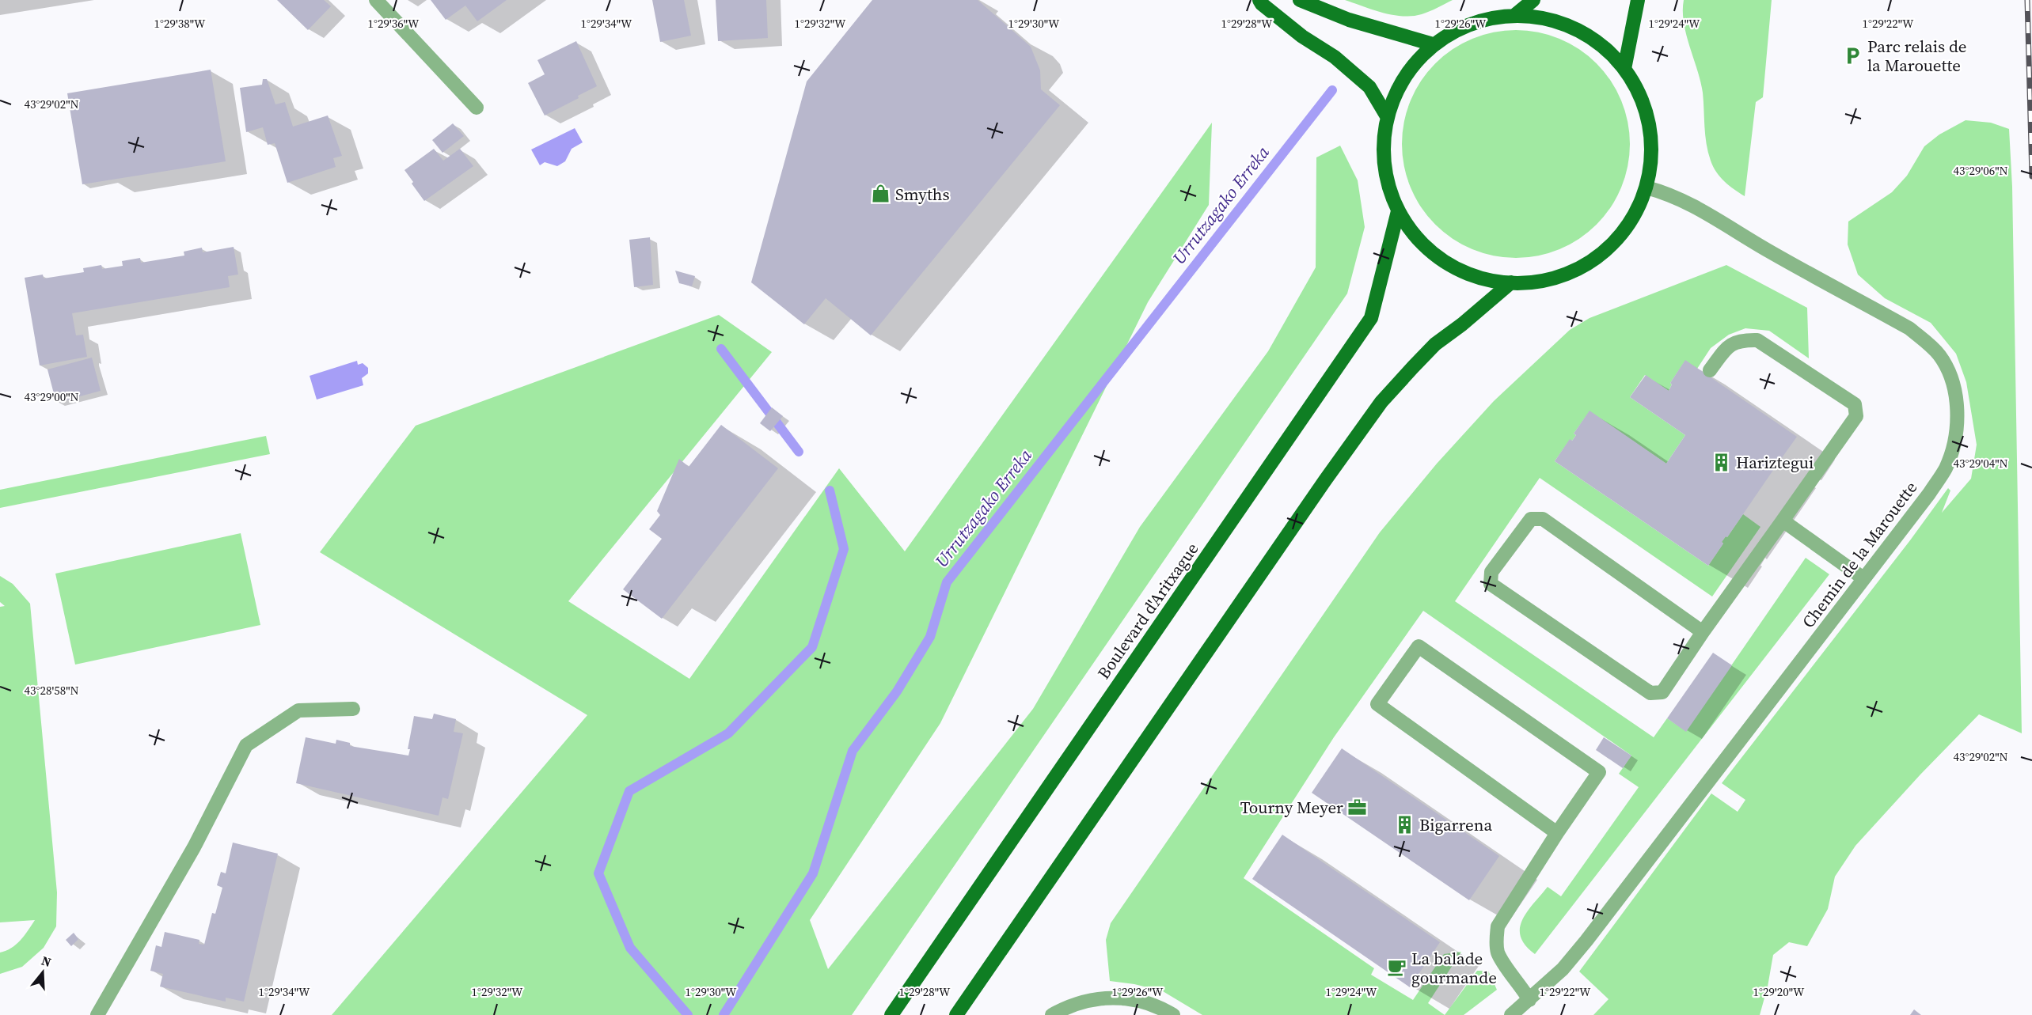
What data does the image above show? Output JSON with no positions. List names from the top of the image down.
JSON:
{
  "streets": {
    "main road": ["Boulevard d'Aritxague"],
    "street": ["Chemin de la Marouette"]
  },
  "water": ["Urrutzagako Erreka"],
  "places": {
    "parking": ["Parc relais de la Marouette"],
    "shop": ["Smyths"],
    "building": ["Hariztegui", "Bigarrena"],
    "office": ["Tourny Meyer"],
    "cafe": ["La balade gourmande"]
  },
  "north": "top",
  "coordinates": [
    "1°29'38\"W",
    "1°29'36\"W",
    "1°29'34\"W",
    "1°29'32\"W",
    "1°29'30\"W",
    "1°29'28\"W",
    "1°29'26\"W",
    "1°29'24\"W",
    "1°29'22\"W",
    "43°29'02\"N",
    "43°29'06\"N",
    "43°29'00\"N",
    "43°29'04\"N",
    "43°28'58\"N",
    "1°29'20\"W"
  ]
}
